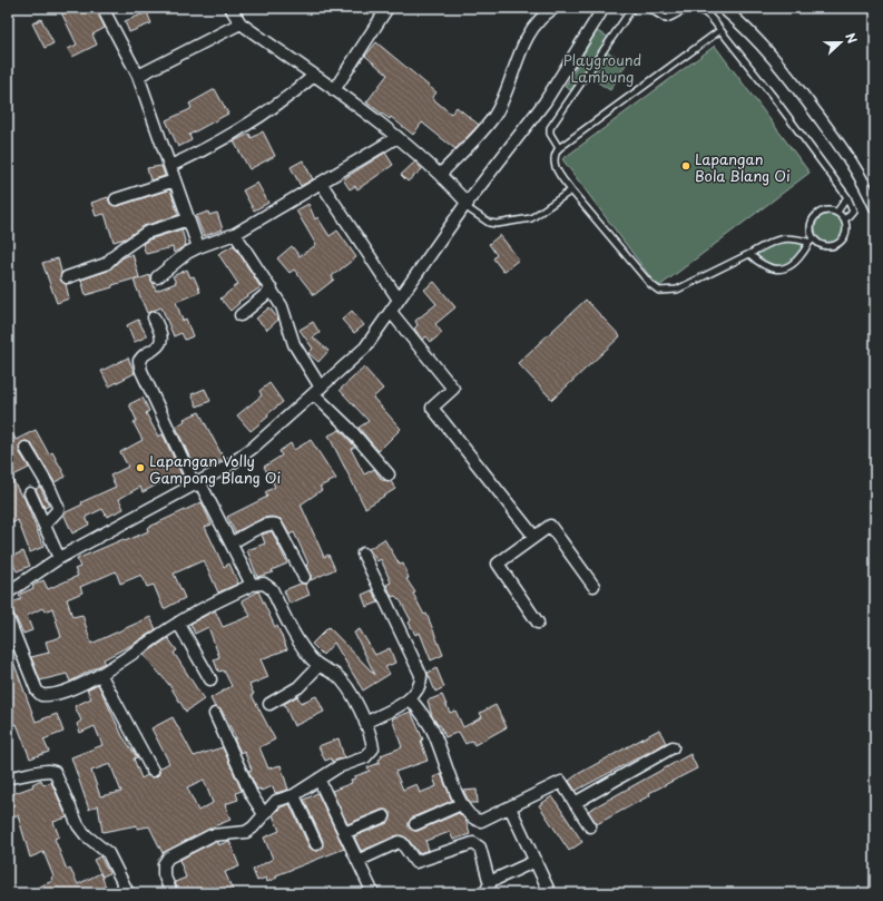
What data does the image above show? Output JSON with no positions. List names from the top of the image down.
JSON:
{
  "parks": ["Playground Lambung"],
  "places": ["Lapangan Bola Blang Oi", "Lapangan Volly Gampong Blang Oi"],
  "north": "right"
}
